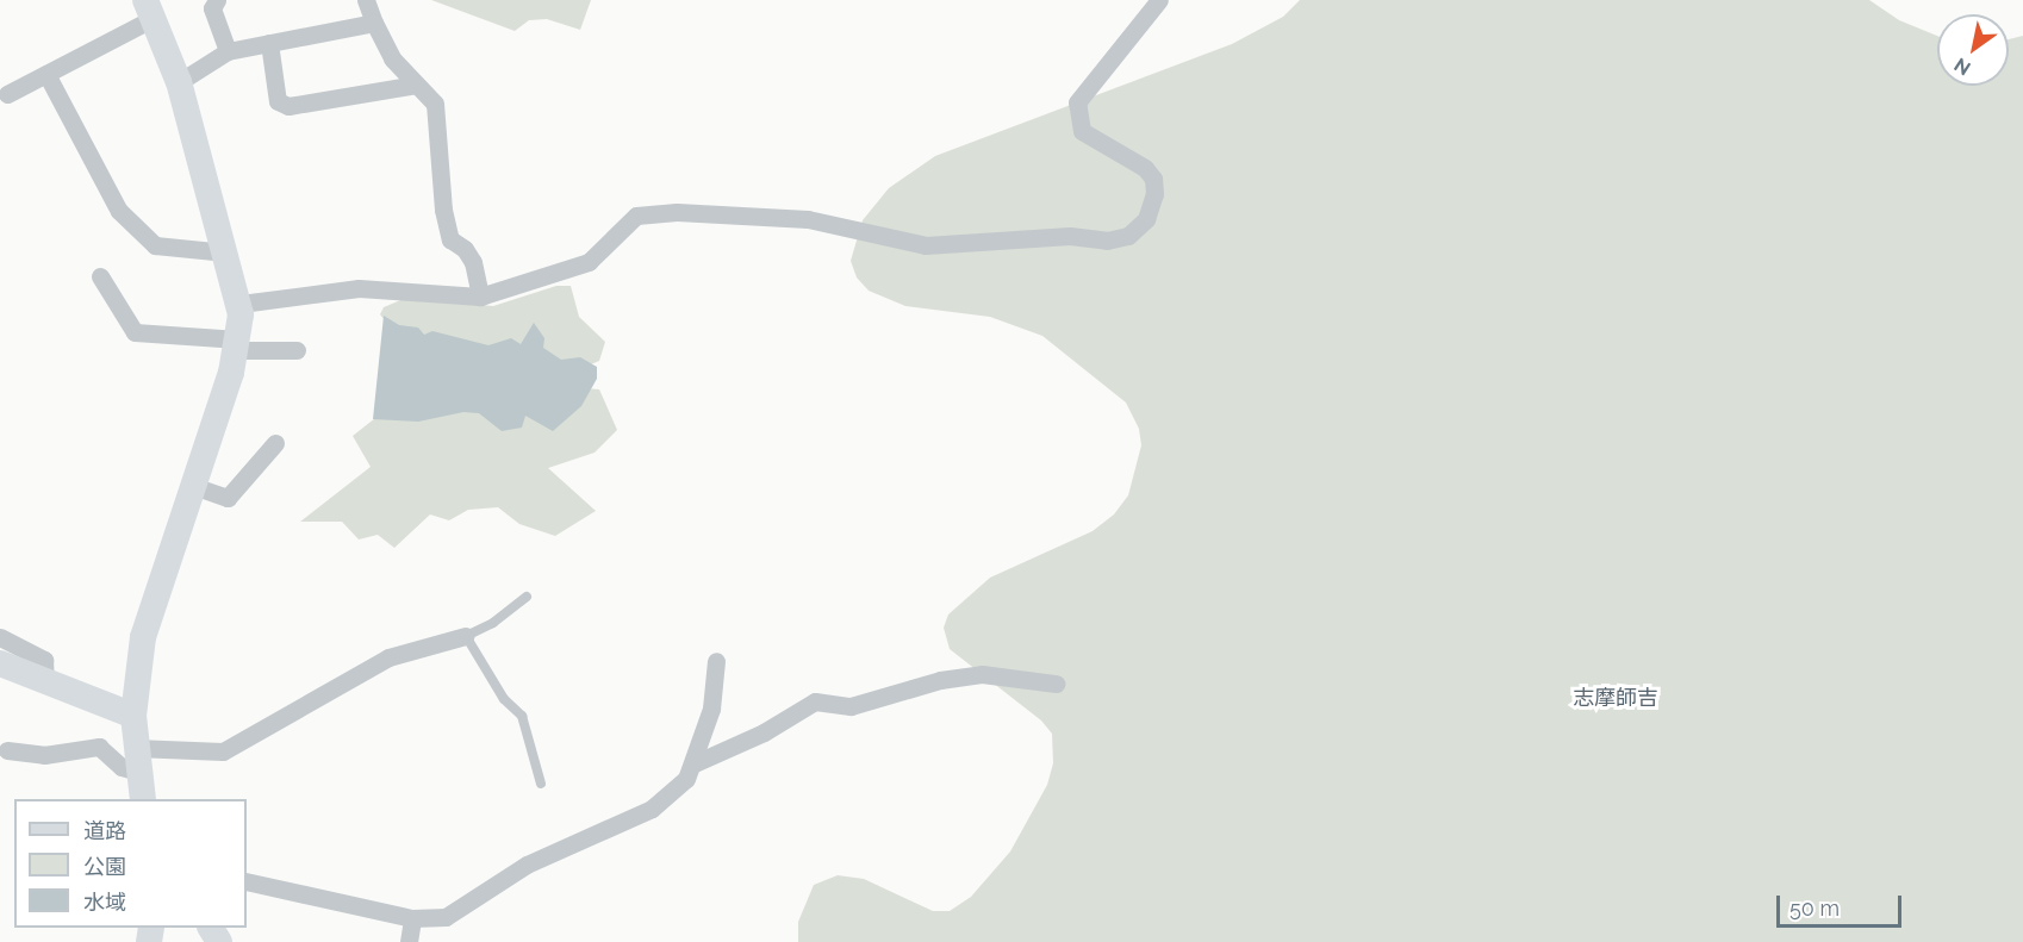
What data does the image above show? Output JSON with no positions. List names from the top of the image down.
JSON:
{
  "districts": ["志摩師吉"],
  "legend": ["道路", "公園", "水域"],
  "scale_bar": "50 m",
  "north": "bottom left"
}
